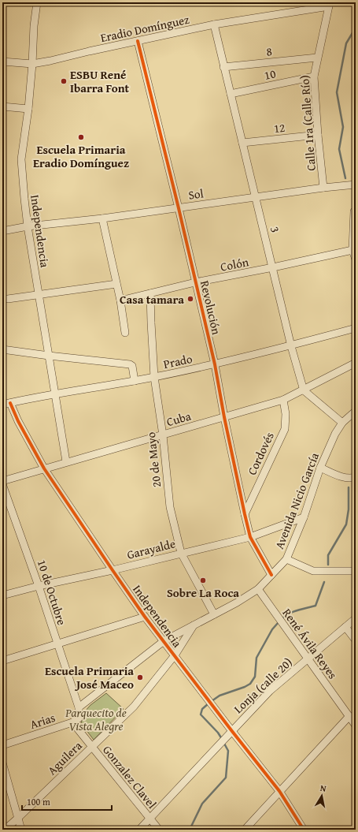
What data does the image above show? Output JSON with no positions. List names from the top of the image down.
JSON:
{
  "streets": {
    "street": [
      "Eradio Domínguez",
      "8",
      "10",
      "Calle 1ra (Calle Río)",
      "12",
      "Sol",
      "3",
      "Independencia",
      "Colón",
      "Revolución",
      "Prado",
      "Cuba",
      "Cordovés",
      "20 de Mayo",
      "Avenida Nicio García",
      "Garayalde",
      "10 de Octubre",
      "René Ávila Reyes",
      "Lonja (calle 20)",
      "Arias",
      "Aguilera",
      "Gonzalez Clavel"
    ]
  },
  "crossings": [
    ["Eradio Domínguez", "Calle 1ra (Calle Río)"],
    ["Eradio Domínguez", "3"],
    ["Eradio Domínguez", "Independencia"],
    ["Eradio Domínguez", "Revolución"],
    ["8", "Calle 1ra (Calle Río)"],
    ["8", "3"],
    ["10", "Calle 1ra (Calle Río)"],
    ["10", "3"],
    ["Calle 1ra (Calle Río)", "12"],
    ["Calle 1ra (Calle Río)", "Sol"],
    ["12", "3"],
    ["Sol", "3"],
    ["Sol", "Independencia"],
    ["Sol", "Revolución"],
    ["3", "Colón"],
    ["3", "Prado"],
    ["3", "Cuba"],
    ["Independencia", "Prado"],
    ["Independencia", "Cuba"],
    ["Independencia", "Avenida Nicio García"],
    ["Independencia", "Garayalde"],
    ["Independencia", "Lonja (calle 20)"],
    ["Independencia", "Aguilera"],
    ["Colón", "Revolución"],
    ["Colón", "20 de Mayo"],
    ["Revolución", "Prado"],
    ["Revolución", "Cuba"],
    ["Revolución", "Cordovés"],
    ["Revolución", "Avenida Nicio García"],
    ["Revolución", "Garayalde"],
    ["Prado", "20 de Mayo"],
    ["Cuba", "Cordovés"],
    ["Cuba", "20 de Mayo"],
    ["20 de Mayo", "Avenida Nicio García"],
    ["20 de Mayo", "Garayalde"],
    ["Avenida Nicio García", "Garayalde"],
    ["Avenida Nicio García", "10 de Octubre"],
    ["Avenida Nicio García", "René Ávila Reyes"],
    ["Avenida Nicio García", "Arias"],
    ["Avenida Nicio García", "Aguilera"],
    ["Garayalde", "10 de Octubre"],
    ["10 de Octubre", "Arias"],
    ["René Ávila Reyes", "Lonja (calle 20)"],
    ["Lonja (calle 20)", "Gonzalez Clavel"],
    ["Arias", "Gonzalez Clavel"],
    ["Aguilera", "Gonzalez Clavel"]
  ],
  "parks": ["Parquecito de Vista Alegre"],
  "places": [
    "ESBU René Ibarra Font",
    "Escuela Primaria Eradio Domínguez",
    "Casa tamara",
    "Sobre La Roca",
    "Escuela Primaria José Maceo"
  ],
  "scale_bar": "100 m",
  "north": "top"
}
